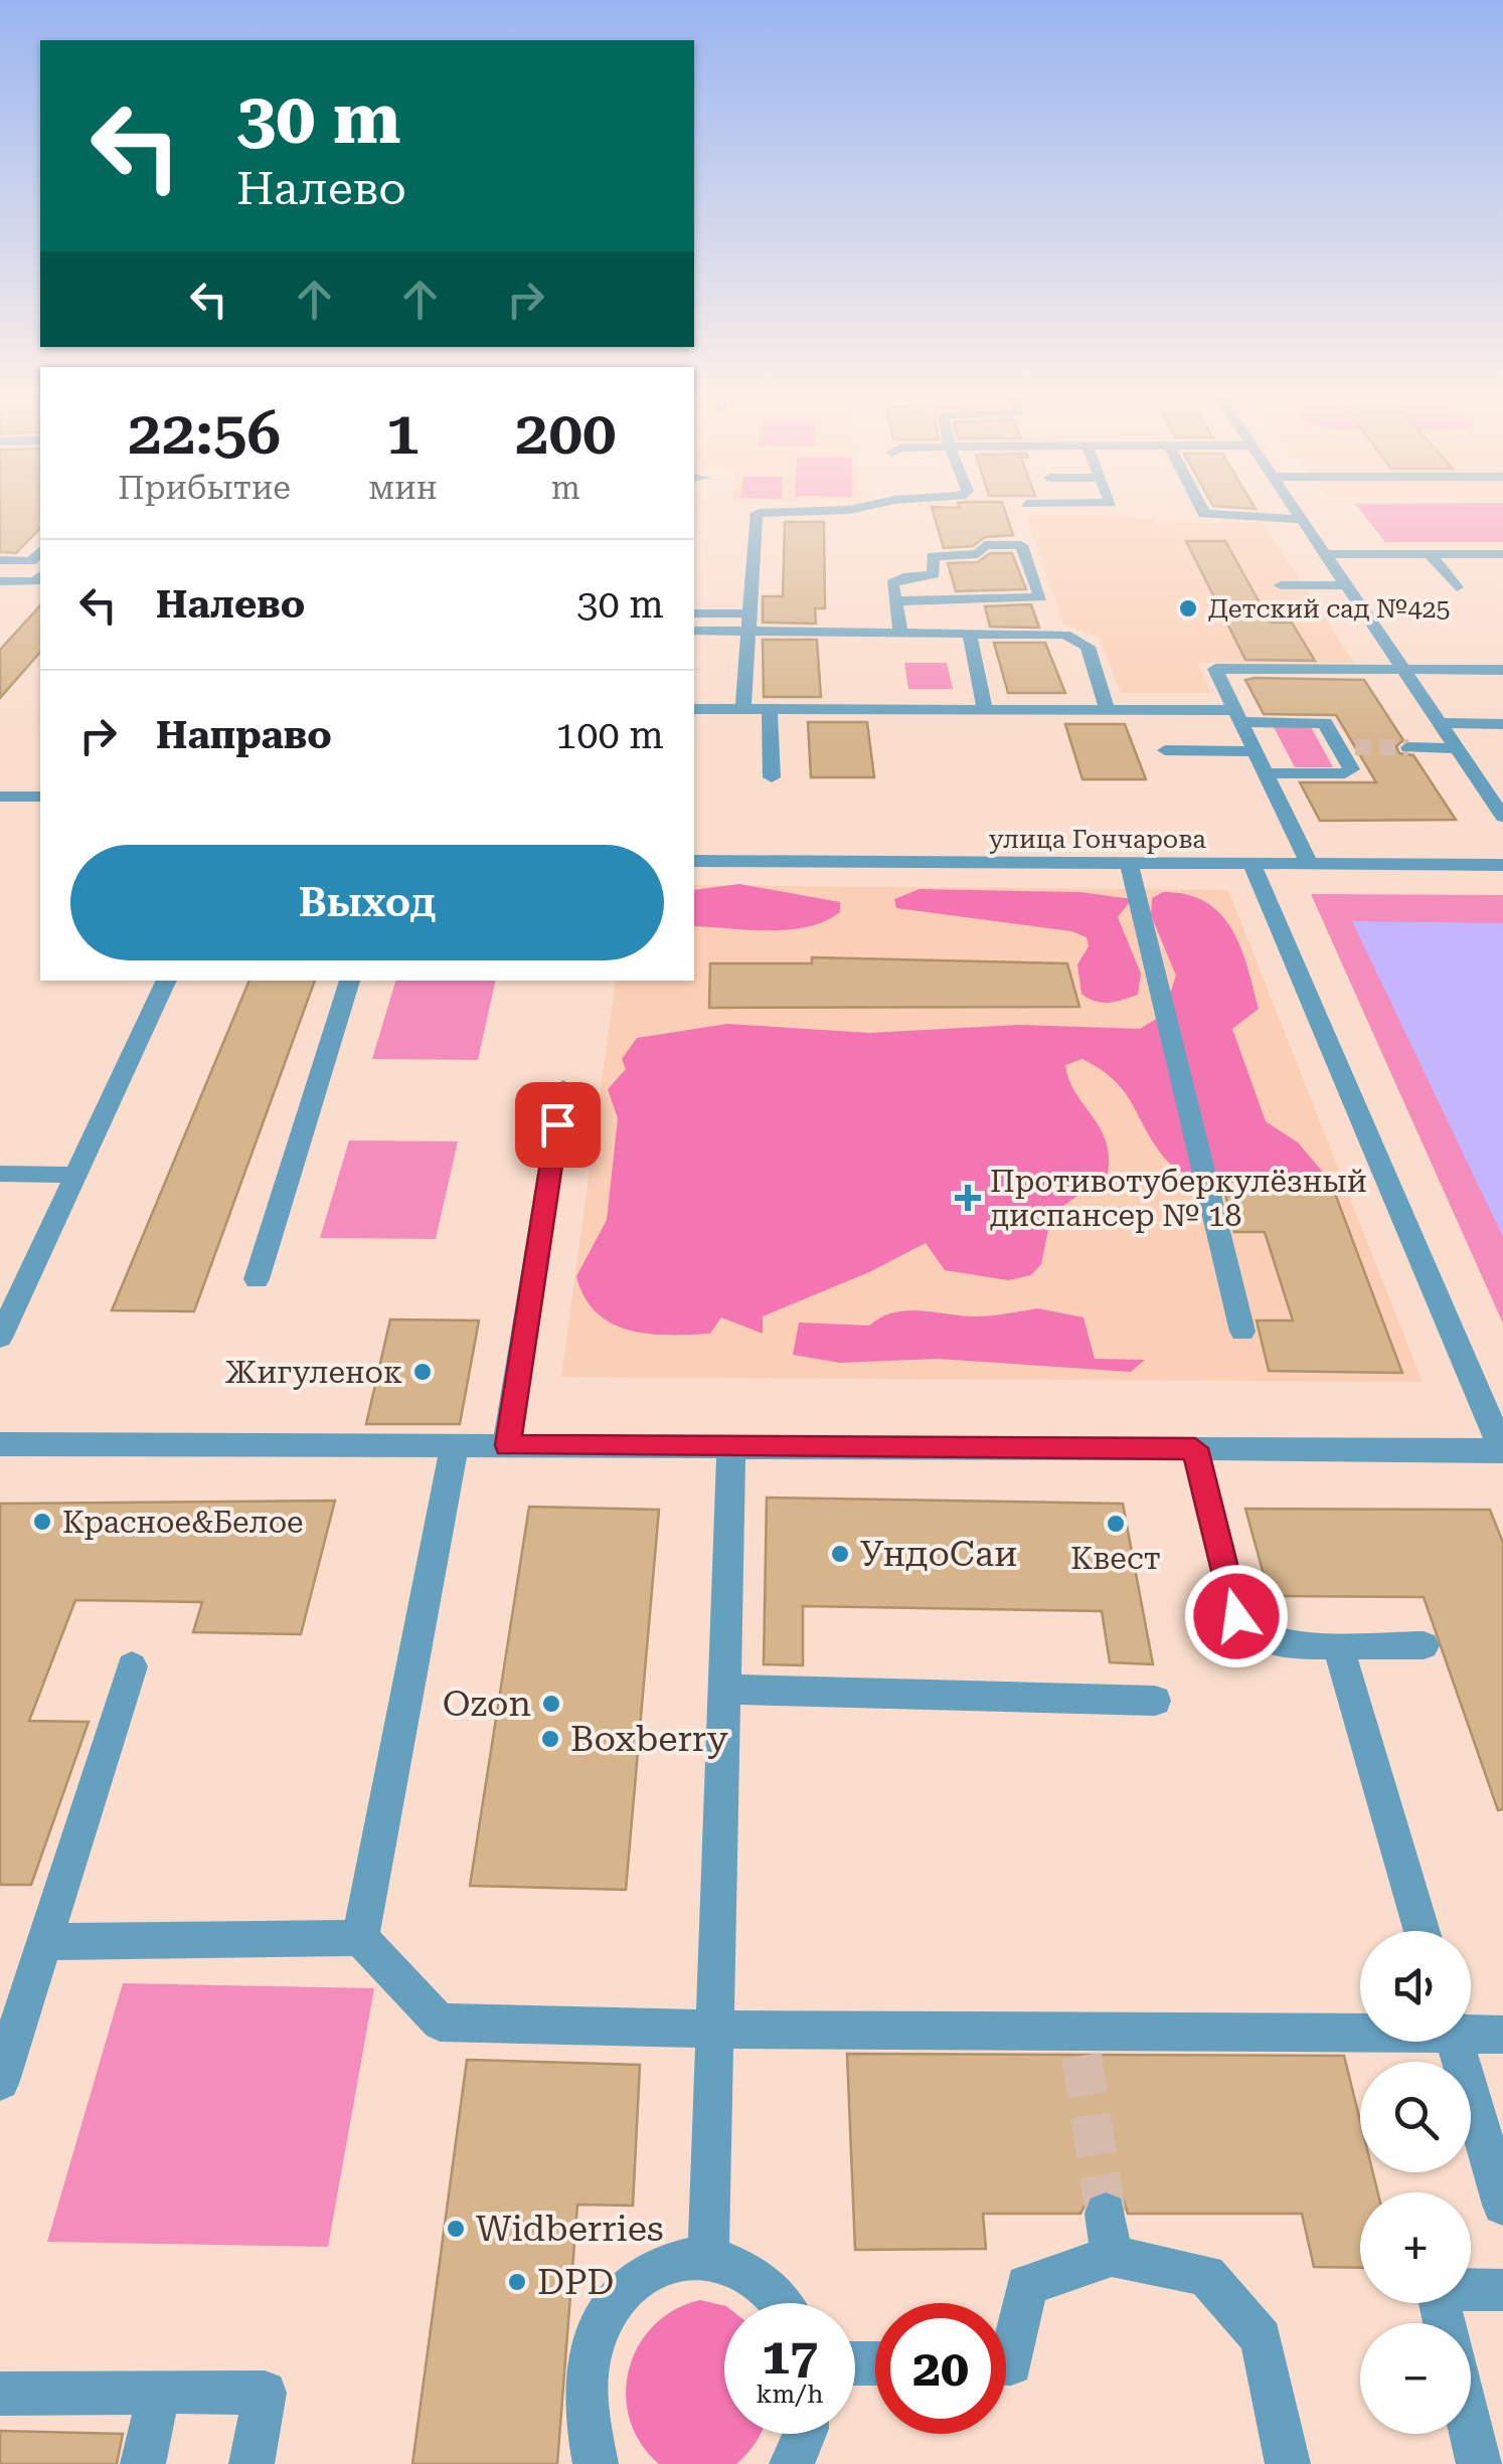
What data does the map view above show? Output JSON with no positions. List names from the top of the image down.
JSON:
{
  "streets": {
    "street": ["улица Гончарова"]
  },
  "places": {
    "other": [
      "Детский сад №425",
      "Жигуленок",
      "Красное&Белое",
      "Квест",
      "УндоСаи",
      "Ozon",
      "Boxberry",
      "Widberries",
      "DPD"
    ],
    "health": ["Противотуберкулёзный диспансер № 18"]
  },
  "page": {
    "turn": ["30 m", "Налево"],
    "eta": [
      "22:56",
      "Прибытие",
      "1",
      "мин",
      "200",
      "m"
    ],
    "list": [
      {
        "name": "Налево",
        "value": "30 m"
      },
      {
        "name": "Направо",
        "value": "100 m"
      }
    ],
    "buttons": "Выход",
    "map_buttons": ["+", "−"],
    "speed": "17 km/h",
    "limit": "20"
  }
}
